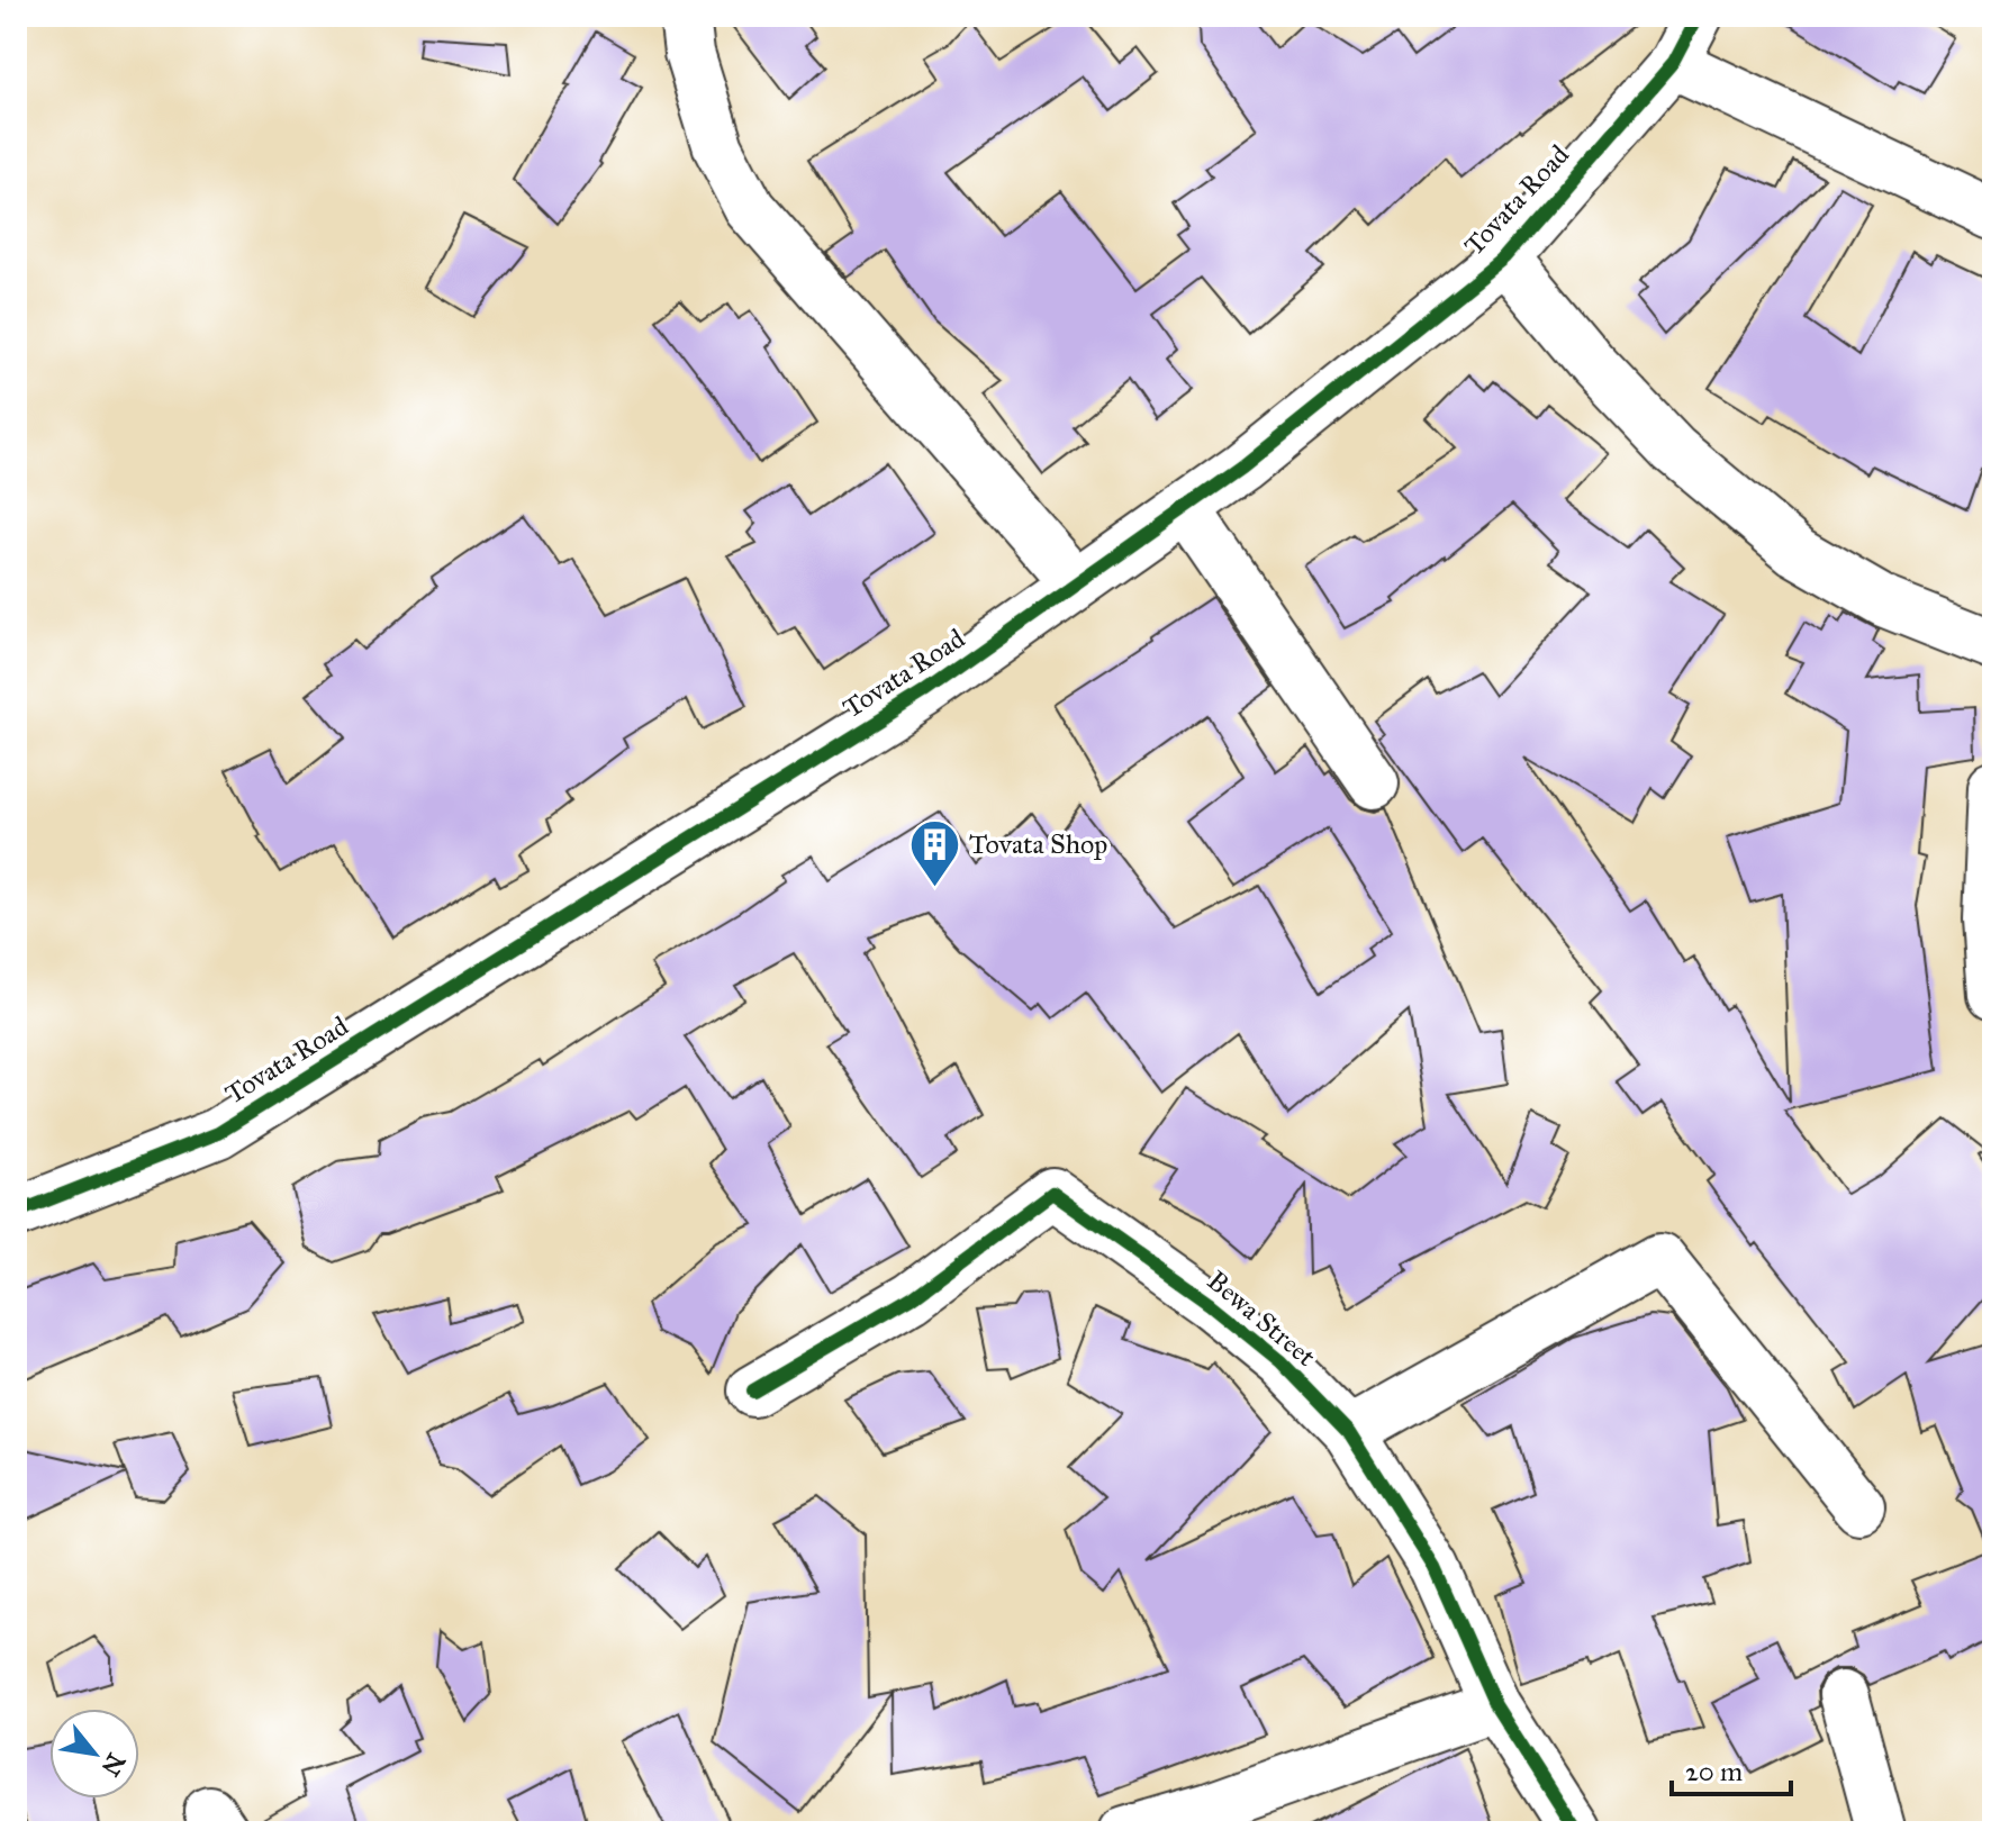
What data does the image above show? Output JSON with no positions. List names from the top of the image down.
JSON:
{
  "streets": {
    "street": ["Tovata Road", "Bewa Street"]
  },
  "places": {
    "building": ["Tovata Shop"]
  },
  "scale_bar": "20 m",
  "north": "bottom right"
}
